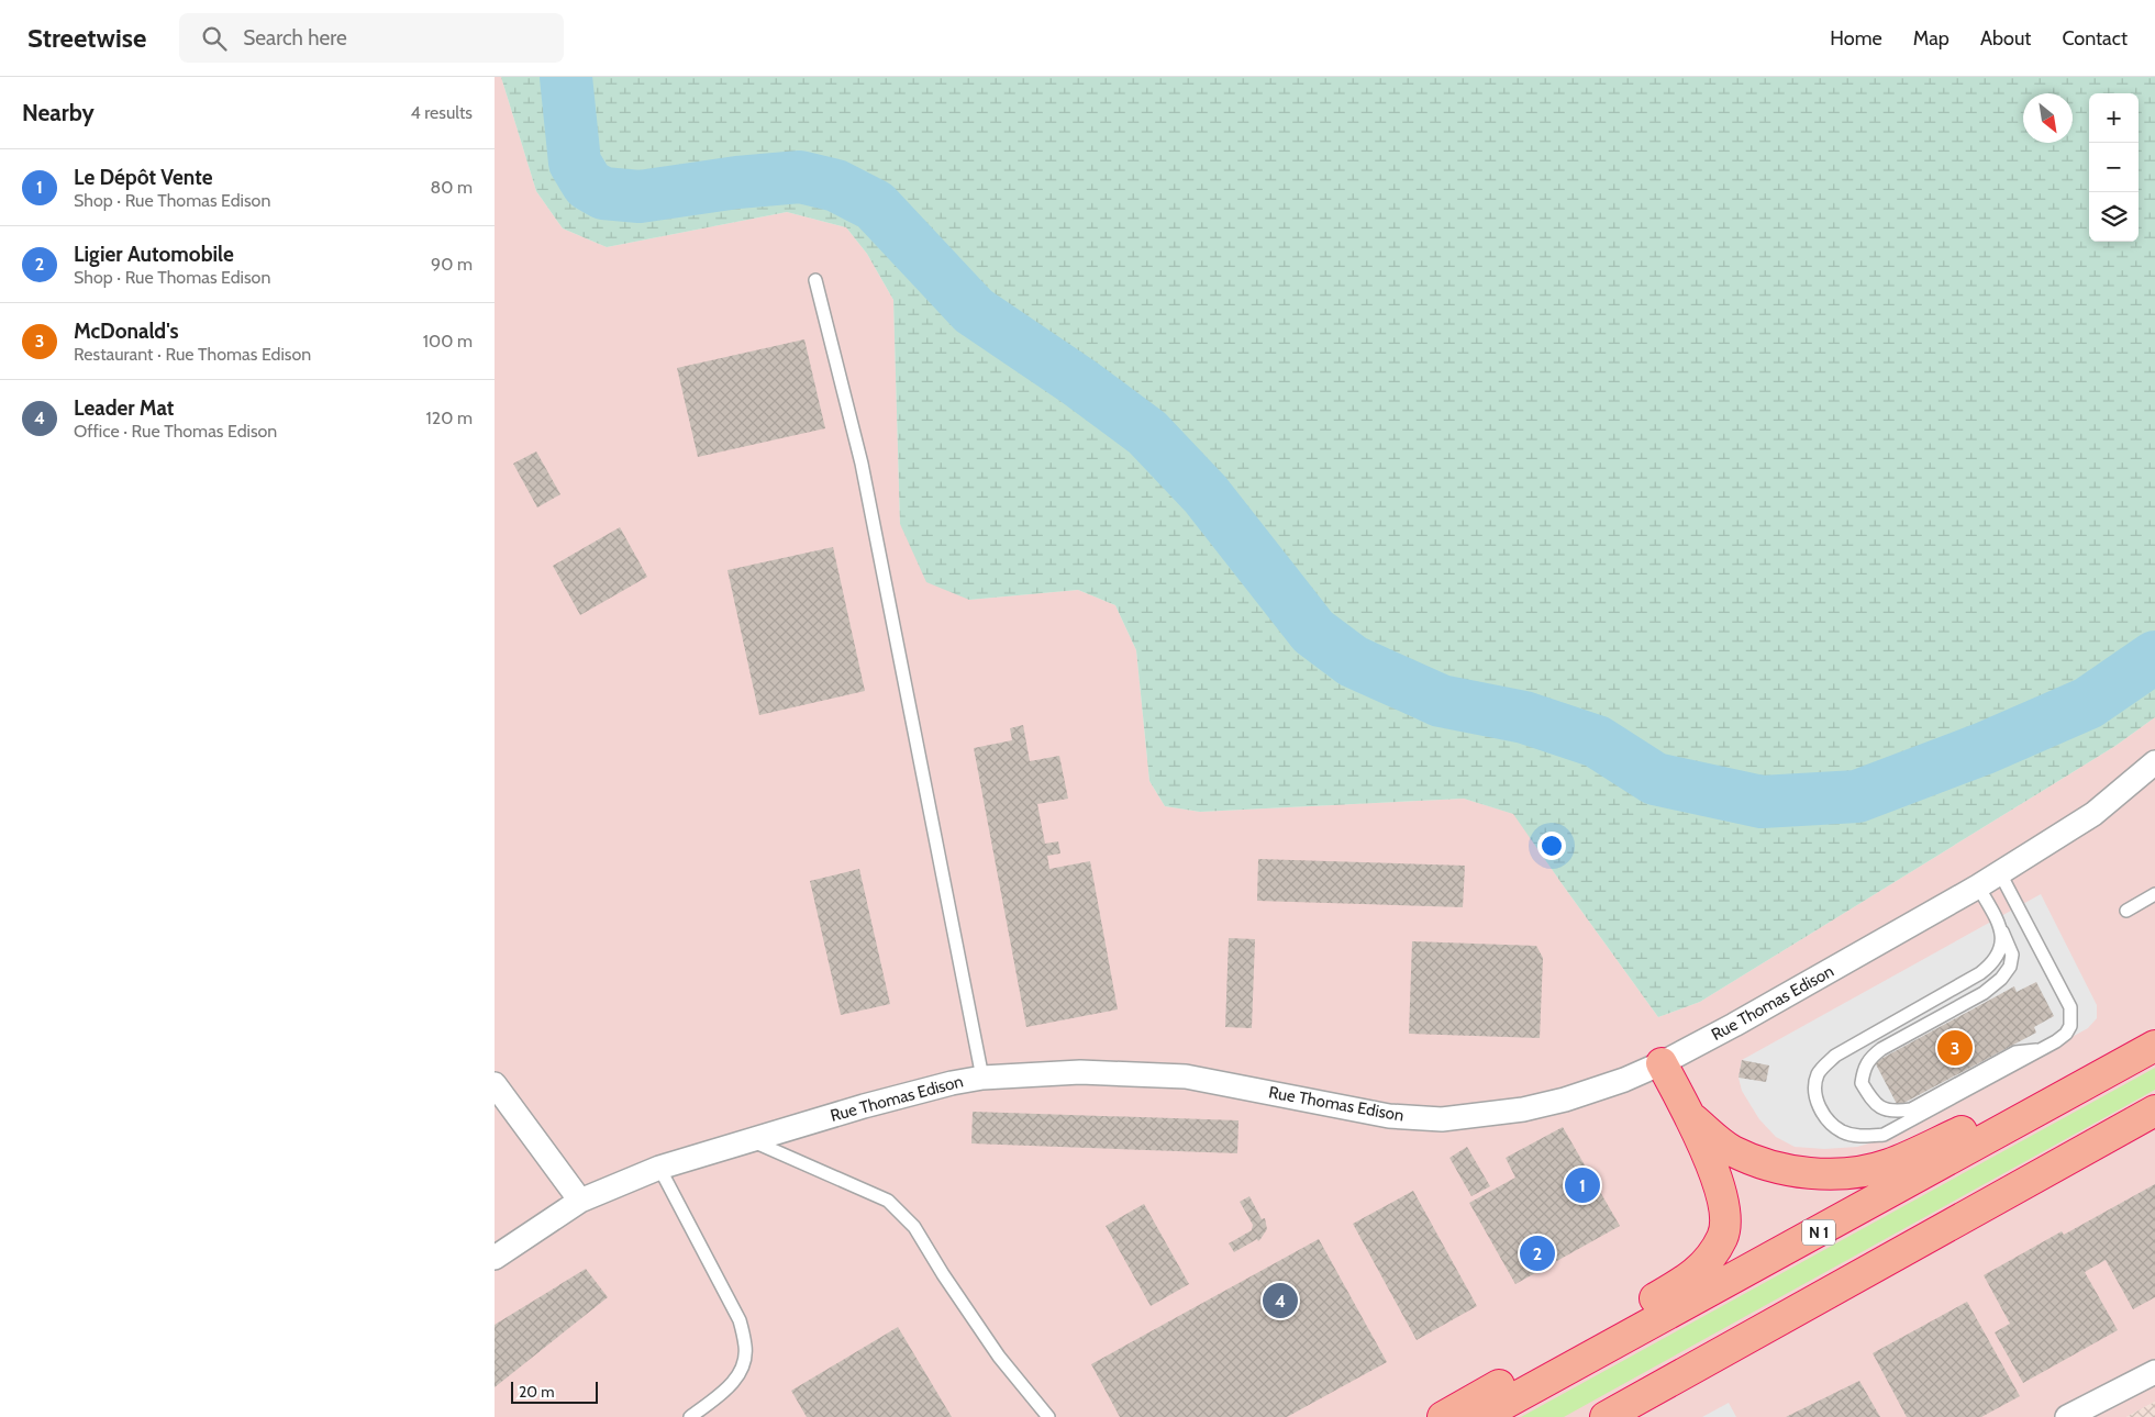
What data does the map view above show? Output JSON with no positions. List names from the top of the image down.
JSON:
{
  "streets": {
    "highway": ["N 1"],
    "street": ["Rue Thomas Edison"]
  },
  "scale_bar": "20 m",
  "north": "bottom right",
  "page": {
    "header": "Streetwise",
    "search": "Search here",
    "nav": [
      "Home",
      "Map",
      "About",
      "Contact"
    ],
    "heading": ["Nearby", "4 results"],
    "map_buttons": ["+", "−"],
    "list": [
      {
        "mark": "1",
        "name": "Le Dépôt Vente",
        "note": "Shop · Rue Thomas Edison",
        "value": "80 m"
      },
      {
        "mark": "2",
        "name": "Ligier Automobile",
        "note": "Shop · Rue Thomas Edison",
        "value": "90 m"
      },
      {
        "mark": "3",
        "name": "McDonald's",
        "note": "Restaurant · Rue Thomas Edison",
        "value": "100 m"
      },
      {
        "mark": "4",
        "name": "Leader Mat",
        "note": "Office · Rue Thomas Edison",
        "value": "120 m"
      }
    ],
    "pins": [
      "3",
      "1",
      "2",
      "4"
    ],
    "scale": "20 m"
  }
}
